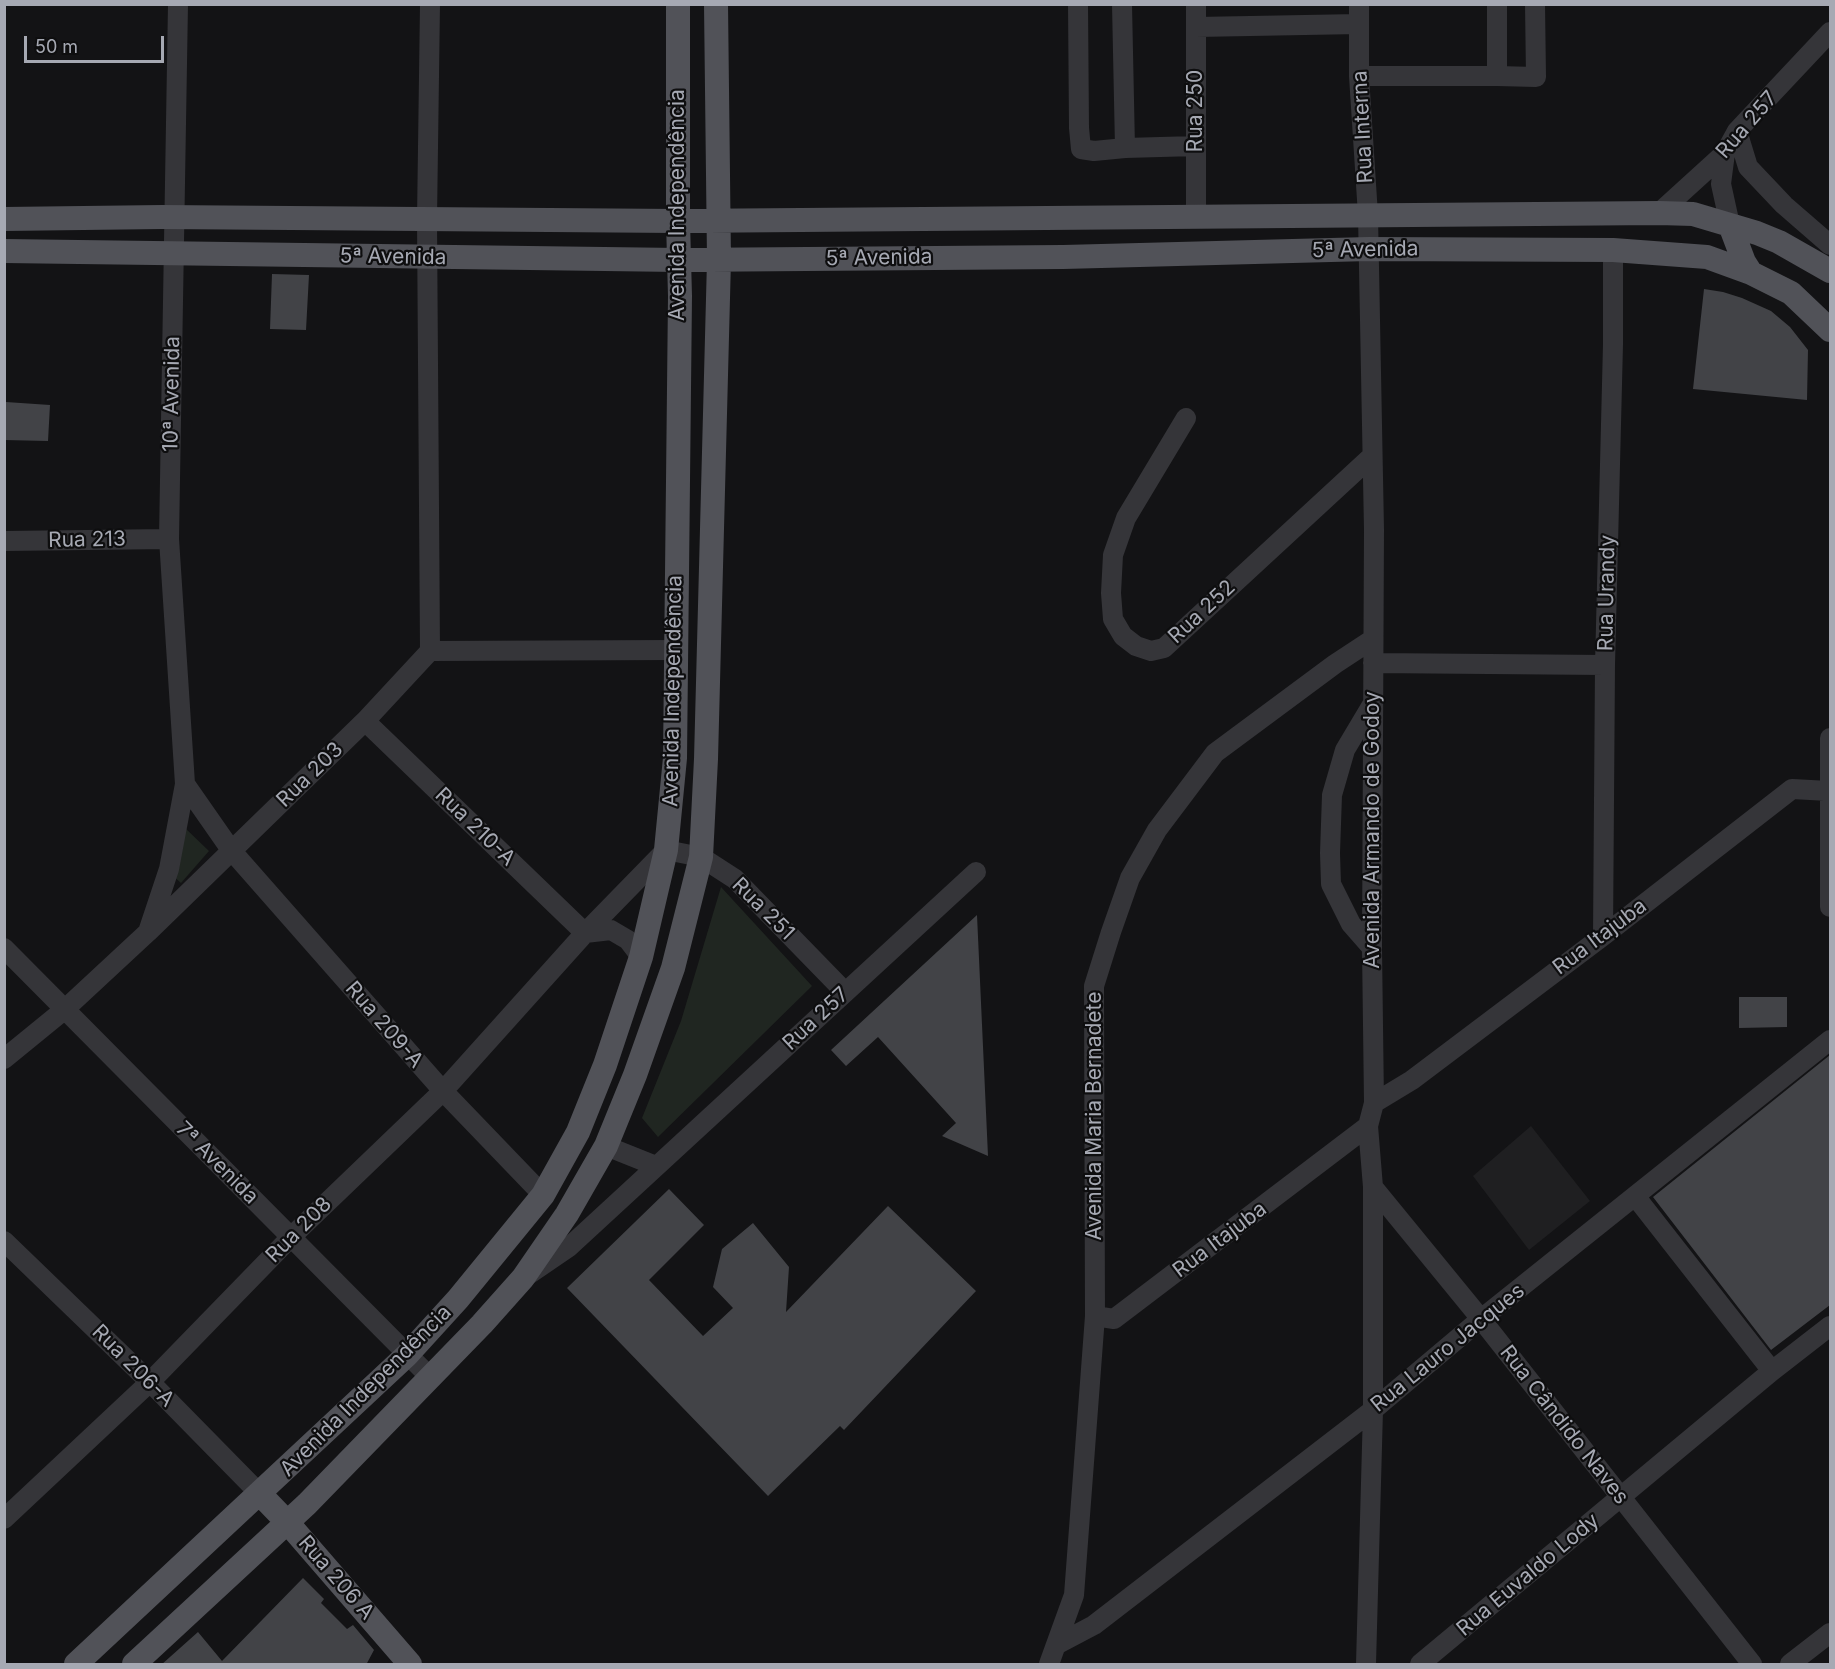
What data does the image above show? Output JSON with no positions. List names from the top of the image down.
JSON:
{
  "streets": {
    "main road": ["Avenida Independência", "5ª Avenida", "Rua 206 A"],
    "street": [
      "Rua 250",
      "Rua 257",
      "Rua Interna",
      "10ª Avenida",
      "Rua 213",
      "Rua Urandy",
      "Rua 252",
      "Rua 203",
      "Rua 210-A",
      "Avenida Armando de Godoy",
      "Rua 251",
      "Rua Itajuba",
      "Rua 209-A",
      "Avenida Maria Bernadete",
      "7ª Avenida",
      "Rua 208",
      "Rua Lauro Jacques",
      "Rua 206-A",
      "Rua Cândido Naves",
      "Rua Euvaldo Lody"
    ]
  },
  "crossings": [
    ["Rua 250", "5ª Avenida"],
    ["Rua 257", "Avenida Independência"],
    ["Rua 257", "5ª Avenida"],
    ["Rua 257", "Rua 251"],
    ["Rua Interna", "5ª Avenida"],
    ["Rua Interna", "Avenida Armando de Godoy"],
    ["Avenida Independência", "5ª Avenida"],
    ["Avenida Independência", "Rua 251"],
    ["Avenida Independência", "Rua 209-A"],
    ["Avenida Independência", "7ª Avenida"],
    ["Avenida Independência", "Rua 208"],
    ["Avenida Independência", "Rua 206-A"],
    ["Avenida Independência", "Rua 206 A"],
    ["5ª Avenida", "10ª Avenida"],
    ["5ª Avenida", "Rua Urandy"],
    ["5ª Avenida", "Avenida Armando de Godoy"],
    ["10ª Avenida", "Rua 213"],
    ["10ª Avenida", "Rua 203"],
    ["Rua Urandy", "Rua Itajuba"],
    ["Rua 252", "Avenida Armando de Godoy"],
    ["Rua 203", "Rua 210-A"],
    ["Rua 203", "Rua 209-A"],
    ["Rua 203", "7ª Avenida"],
    ["Rua 210-A", "Rua 208"],
    ["Avenida Armando de Godoy", "Rua Itajuba"],
    ["Avenida Armando de Godoy", "Avenida Maria Bernadete"],
    ["Avenida Armando de Godoy", "Rua Lauro Jacques"],
    ["Avenida Armando de Godoy", "Rua Cândido Naves"],
    ["Rua 251", "Rua 208"],
    ["Rua Itajuba", "Avenida Maria Bernadete"],
    ["Rua 209-A", "Rua 208"],
    ["Avenida Maria Bernadete", "Rua Lauro Jacques"],
    ["7ª Avenida", "Rua 208"],
    ["Rua 208", "Rua 206-A"],
    ["Rua Lauro Jacques", "Rua Cândido Naves"],
    ["Rua 206-A", "Rua 206 A"],
    ["Rua Cândido Naves", "Rua Euvaldo Lody"]
  ],
  "scale_bar": "50 m"
}
